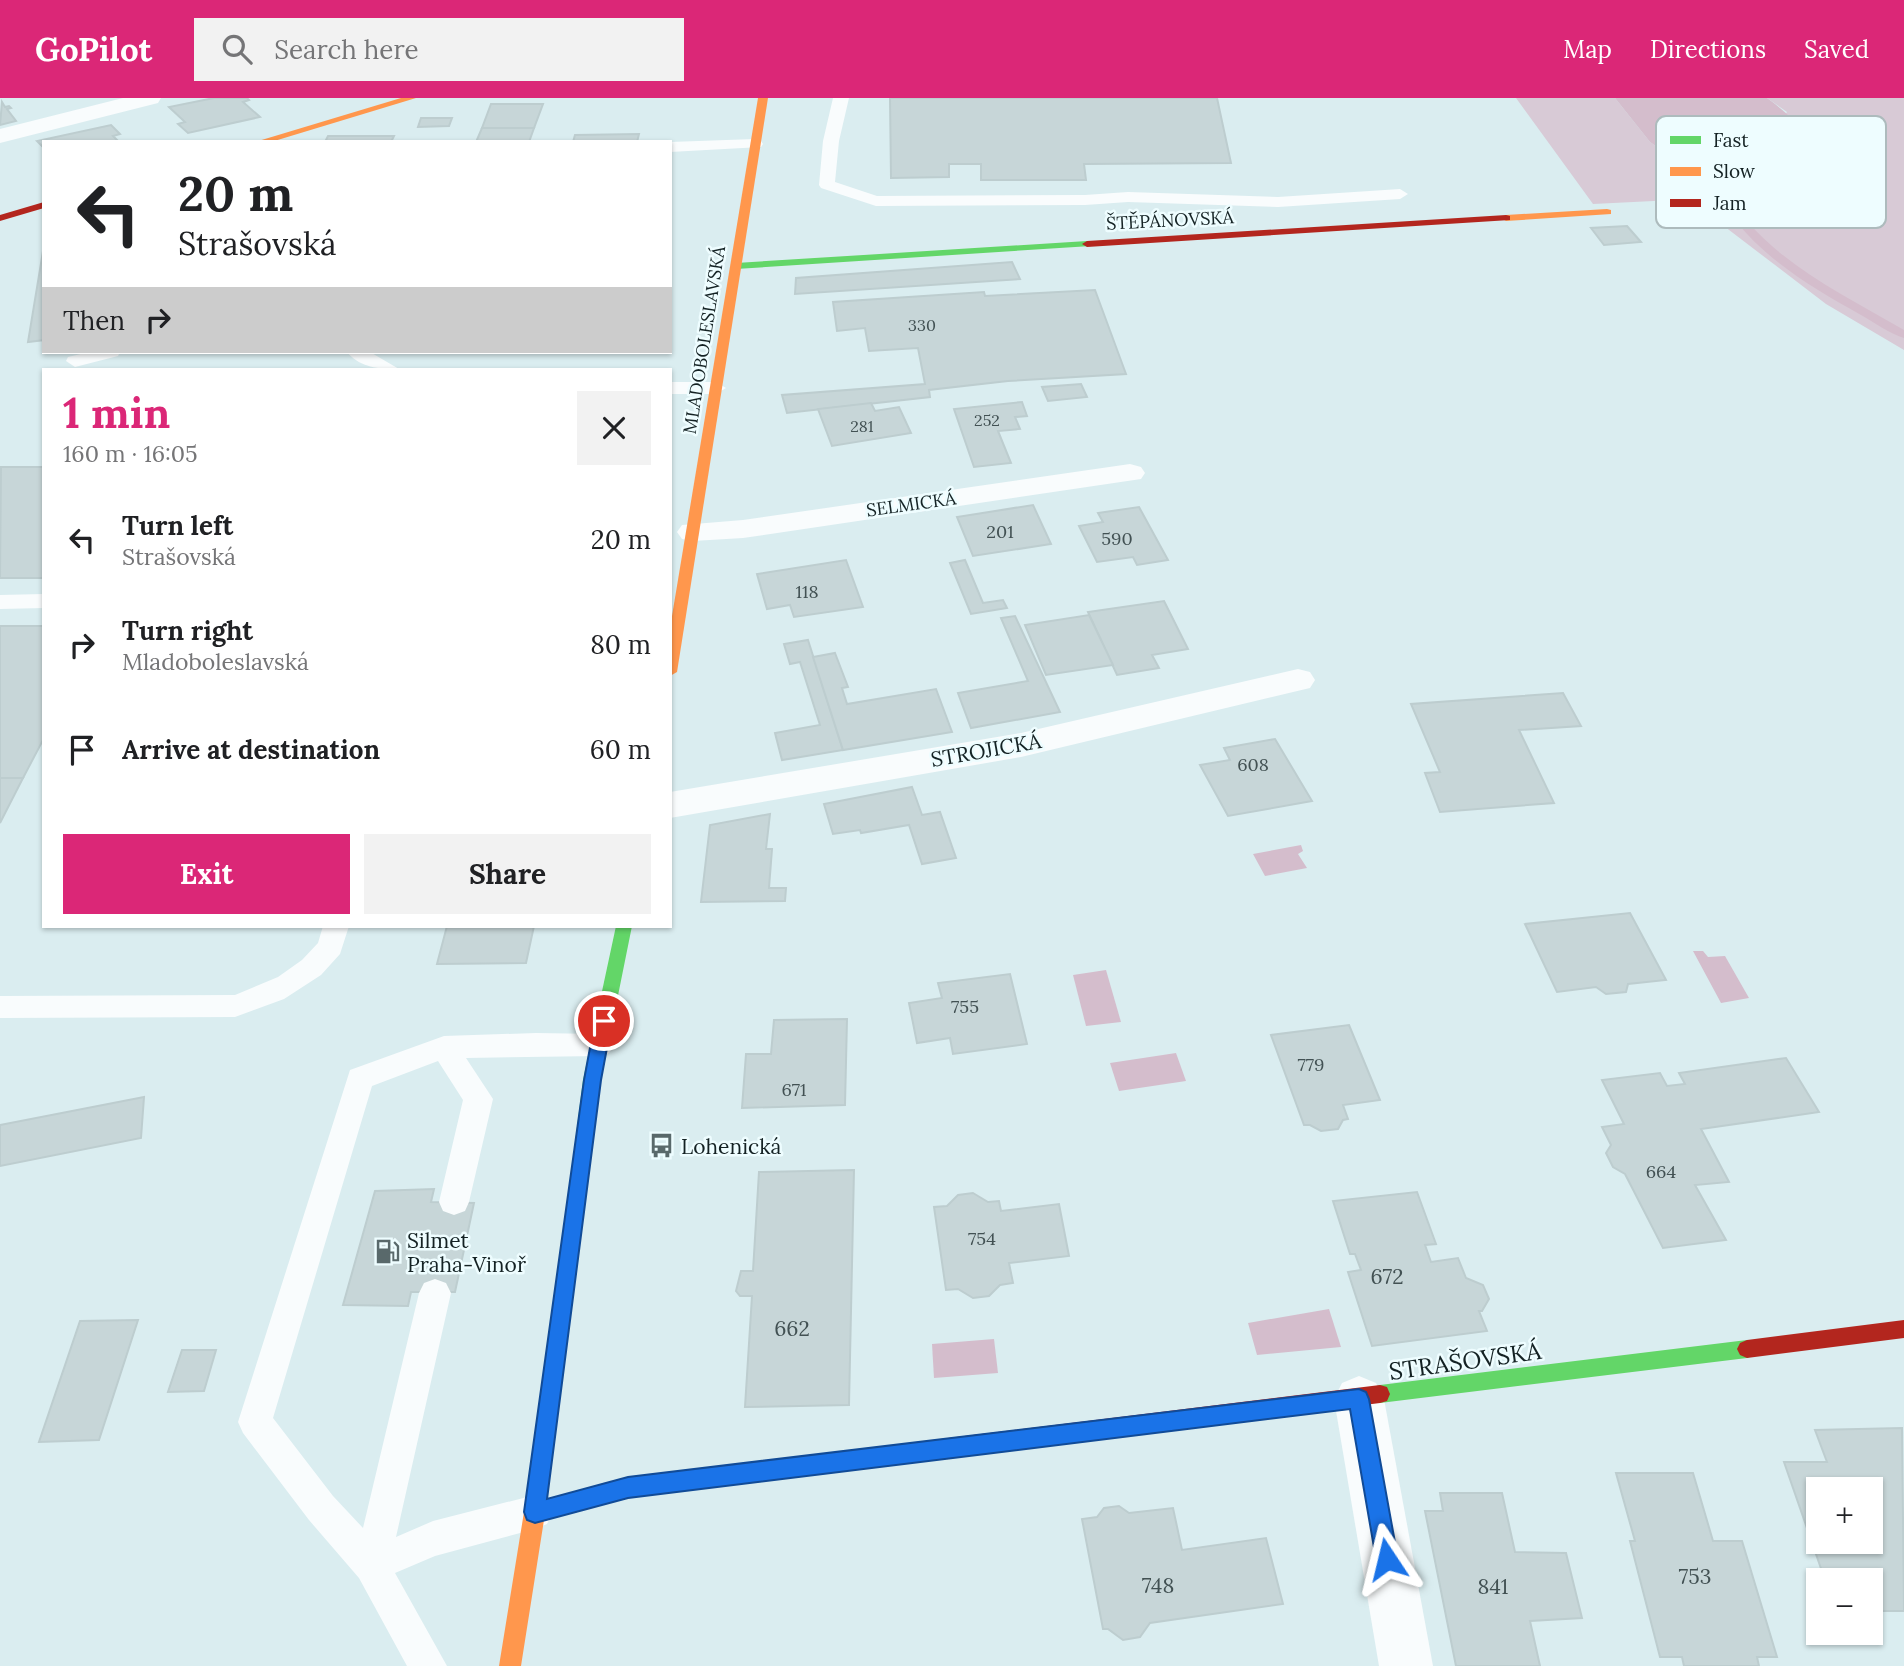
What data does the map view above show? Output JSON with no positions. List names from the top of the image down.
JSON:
{
  "streets": {
    "street": [
      "ŠTĚPÁNOVSKÁ",
      "MLADOBOLESLAVSKÁ",
      "SELMICKÁ",
      "STROJICKÁ",
      "STRAŠOVSKÁ"
    ]
  },
  "crossings": [
    ["ŠTĚPÁNOVSKÁ", "MLADOBOLESLAVSKÁ"],
    ["MLADOBOLESLAVSKÁ", "SELMICKÁ"]
  ],
  "places": {
    "bus stop": ["Lohenická"],
    "fuel station": ["Silmet Praha-Vinoř"]
  },
  "house_numbers": [
    "330",
    "252",
    "281",
    "201",
    "590",
    "118",
    "608",
    "755",
    "779",
    "671",
    "664",
    "754",
    "672",
    "662",
    "753",
    "748",
    "841"
  ],
  "legend": ["Fast", "Slow", "Jam"],
  "page": {
    "header": "GoPilot",
    "search": "Search here",
    "nav": ["Map", "Directions", "Saved"],
    "turn": ["20 m", "Strašovská"],
    "then": "Then",
    "heading": ["1 min", "160 m · 16:05"],
    "list": [
      {
        "name": "Turn left",
        "note": "Strašovská",
        "value": "20 m"
      },
      {
        "name": "Turn right",
        "note": "Mladoboleslavská",
        "value": "80 m"
      },
      {
        "name": "Arrive at destination",
        "value": "60 m"
      }
    ],
    "buttons": ["Exit", "Share"],
    "map_buttons": ["+", "−"]
  }
}
